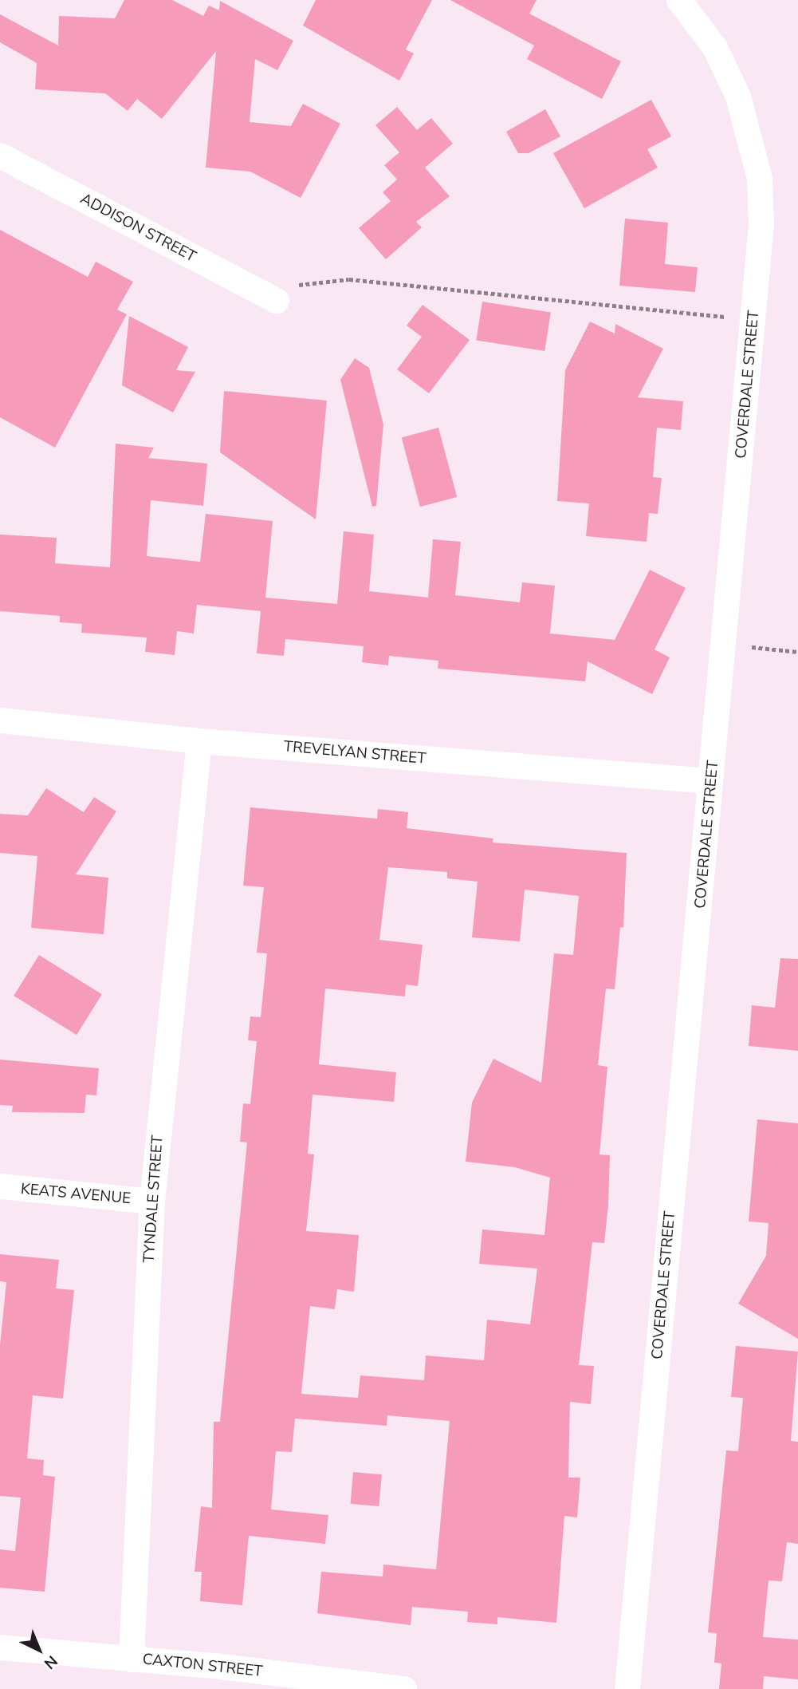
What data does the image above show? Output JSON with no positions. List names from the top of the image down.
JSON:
{
  "streets": {
    "street": [
      "ADDISON STREET",
      "COVERDALE STREET",
      "TREVELYAN STREET",
      "KEATS AVENUE",
      "TYNDALE STREET",
      "CAXTON STREET"
    ]
  },
  "crossings": [
    ["COVERDALE STREET", "TREVELYAN STREET"],
    ["TREVELYAN STREET", "TYNDALE STREET"],
    ["KEATS AVENUE", "TYNDALE STREET"],
    ["TYNDALE STREET", "CAXTON STREET"]
  ],
  "north": "bottom right"
}
